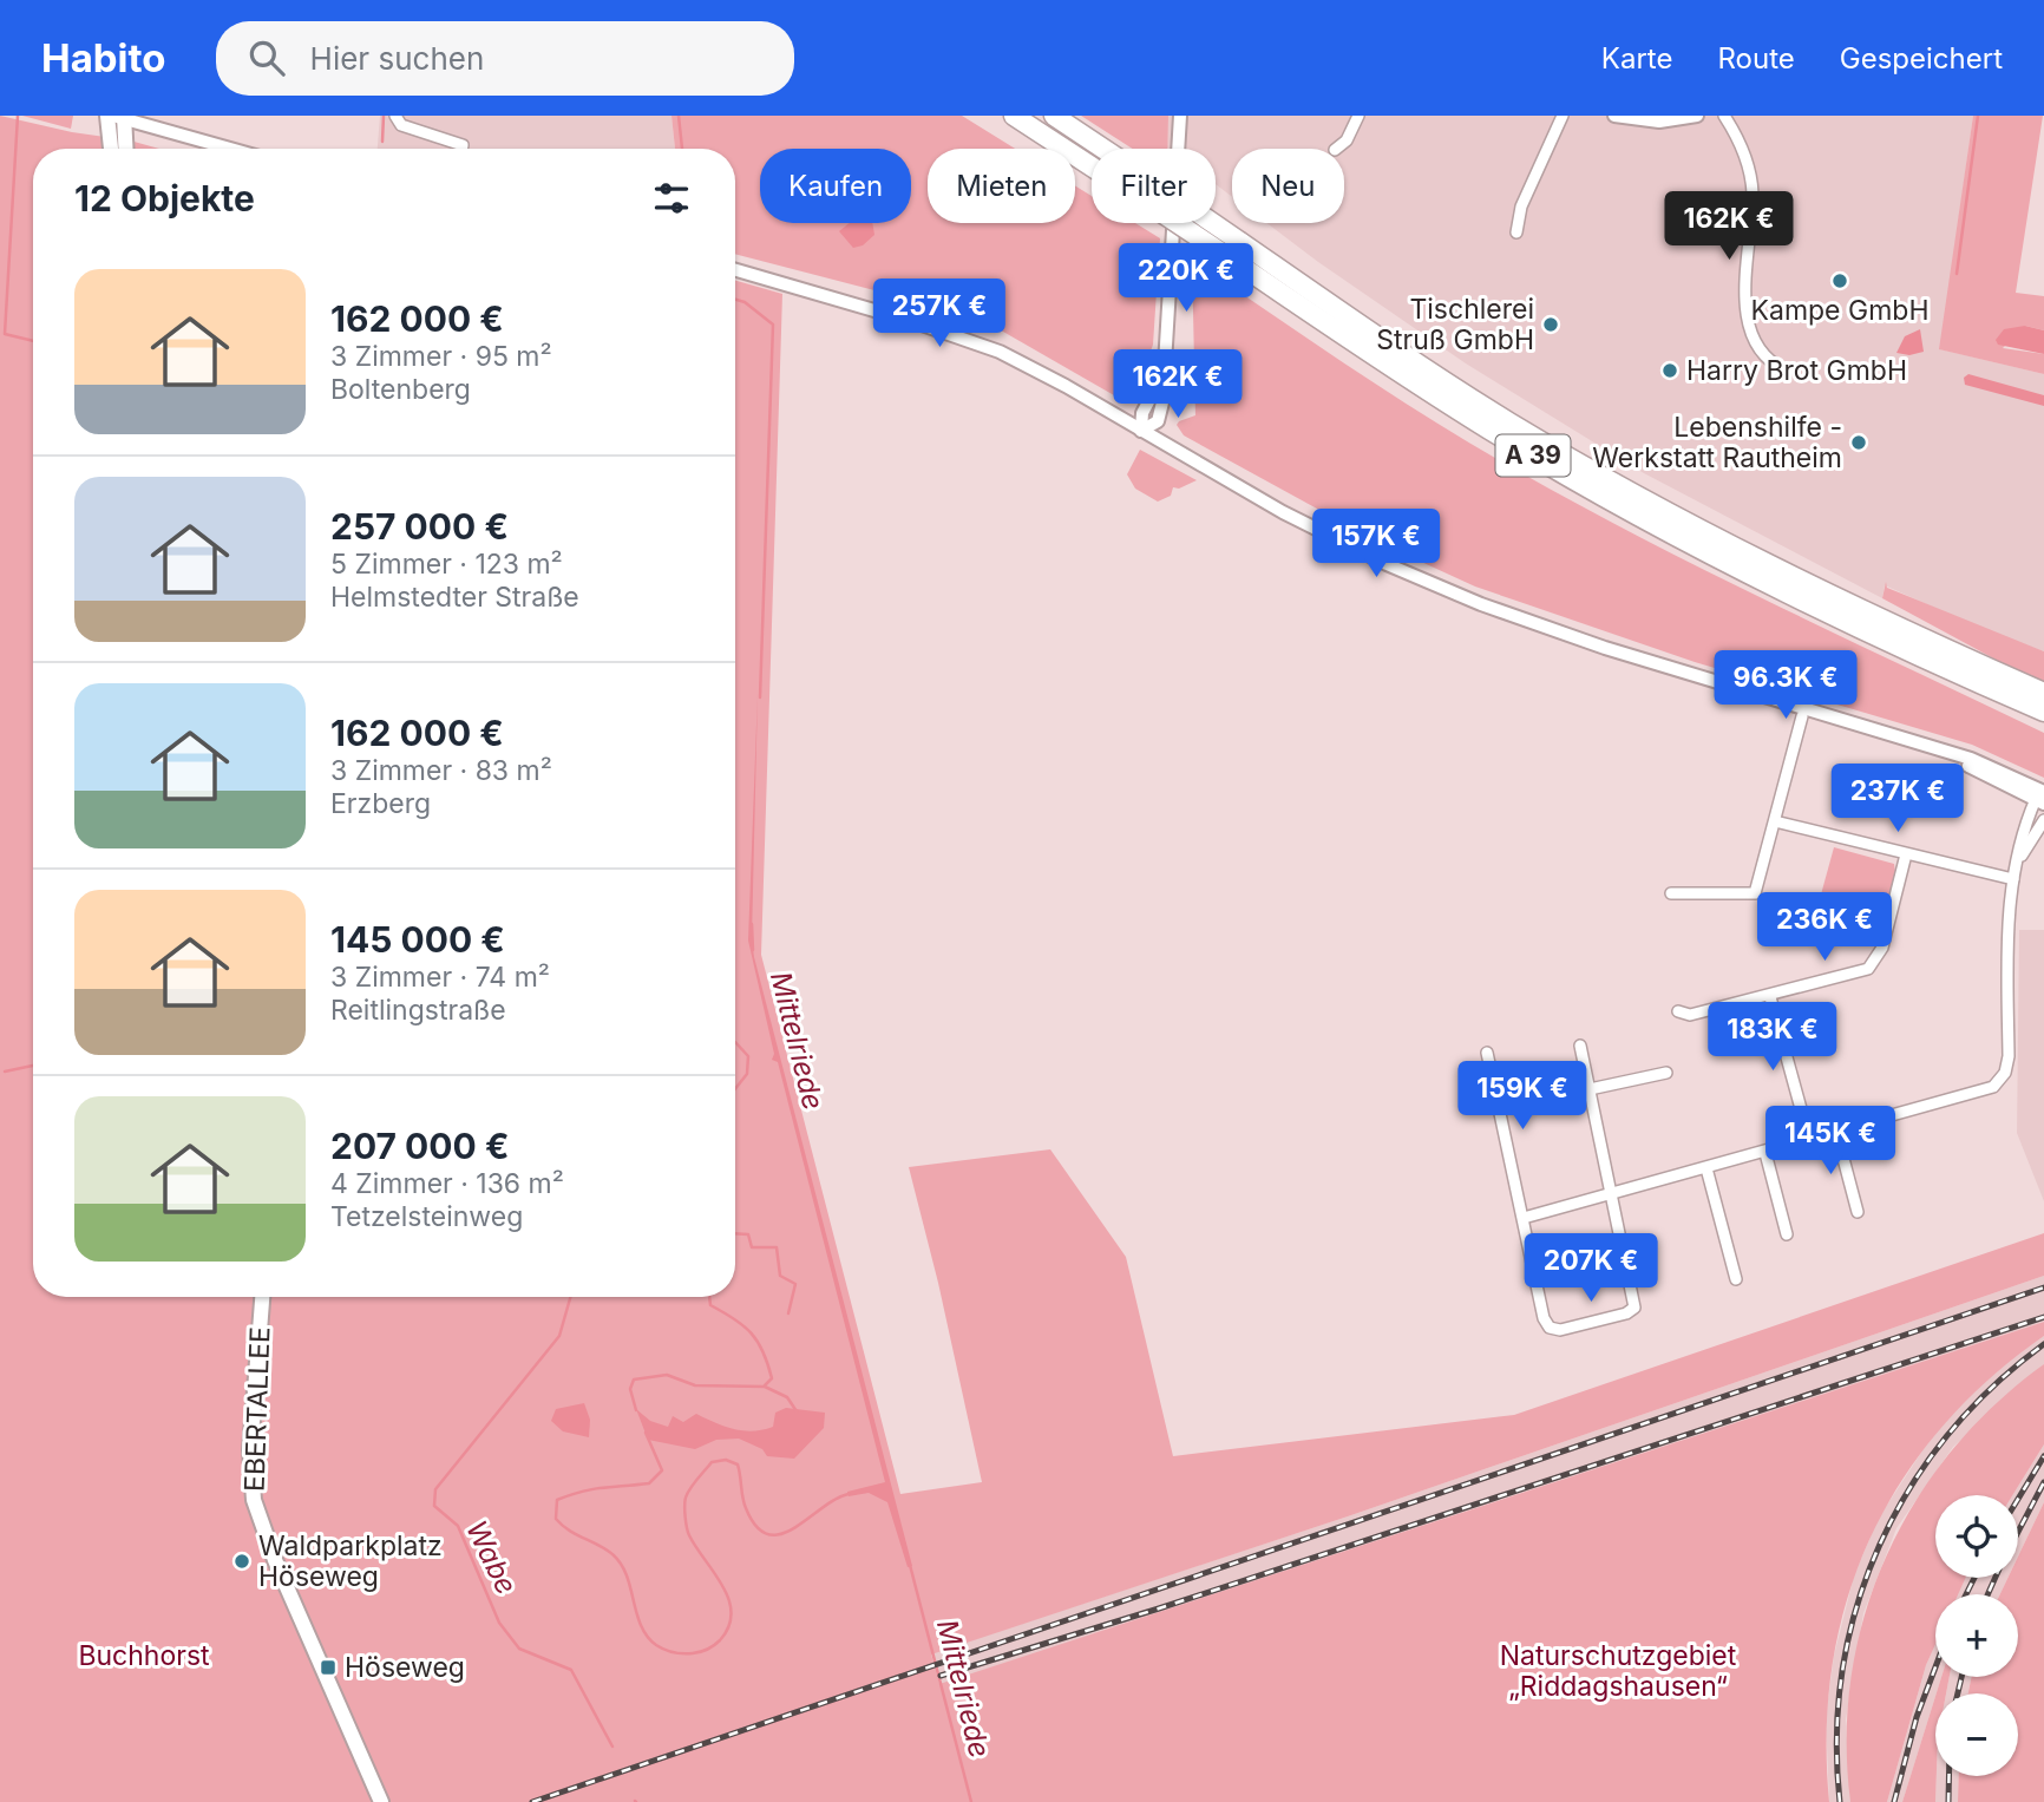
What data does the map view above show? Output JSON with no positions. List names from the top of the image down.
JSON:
{
  "streets": {
    "highway": ["A 39"],
    "main road": ["EBERTALLEE"]
  },
  "water": ["Mittelriede", "Wabe"],
  "parks": ["Buchhorst", "Naturschutzgebiet „Riddagshausen“"],
  "places": {
    "other": [
      "Kampe GmbH",
      "Tischlerei Struß GmbH",
      "Harry Brot GmbH",
      "Lebenshilfe - Werkstatt Rautheim",
      "Waldparkplatz Höseweg"
    ],
    "transit": ["Höseweg"]
  },
  "page": {
    "header": "Habito",
    "search": "Hier suchen",
    "nav": ["Karte", "Route", "Gespeichert"],
    "chip": [
      "Kaufen",
      "Mieten",
      "Filter",
      "Neu"
    ],
    "heading": "12 Objekte",
    "price": [
      "162K €",
      "220K €",
      "257K €",
      "162K €",
      "157K €",
      "96.3K €",
      "237K €",
      "236K €",
      "183K €",
      "159K €",
      "145K €",
      "207K €"
    ],
    "list": [
      {
        "name": "162 000 €",
        "note": "3 Zimmer · 95 m² · Boltenberg"
      },
      {
        "name": "257 000 €",
        "note": "5 Zimmer · 123 m² · Helmstedter Straße"
      },
      {
        "name": "162 000 €",
        "note": "3 Zimmer · 83 m² · Erzberg"
      },
      {
        "name": "145 000 €",
        "note": "3 Zimmer · 74 m² · Reitlingstraße"
      },
      {
        "name": "207 000 €",
        "note": "4 Zimmer · 136 m² · Tetzelsteinweg"
      }
    ],
    "map_buttons": ["+", "−"]
  }
}
